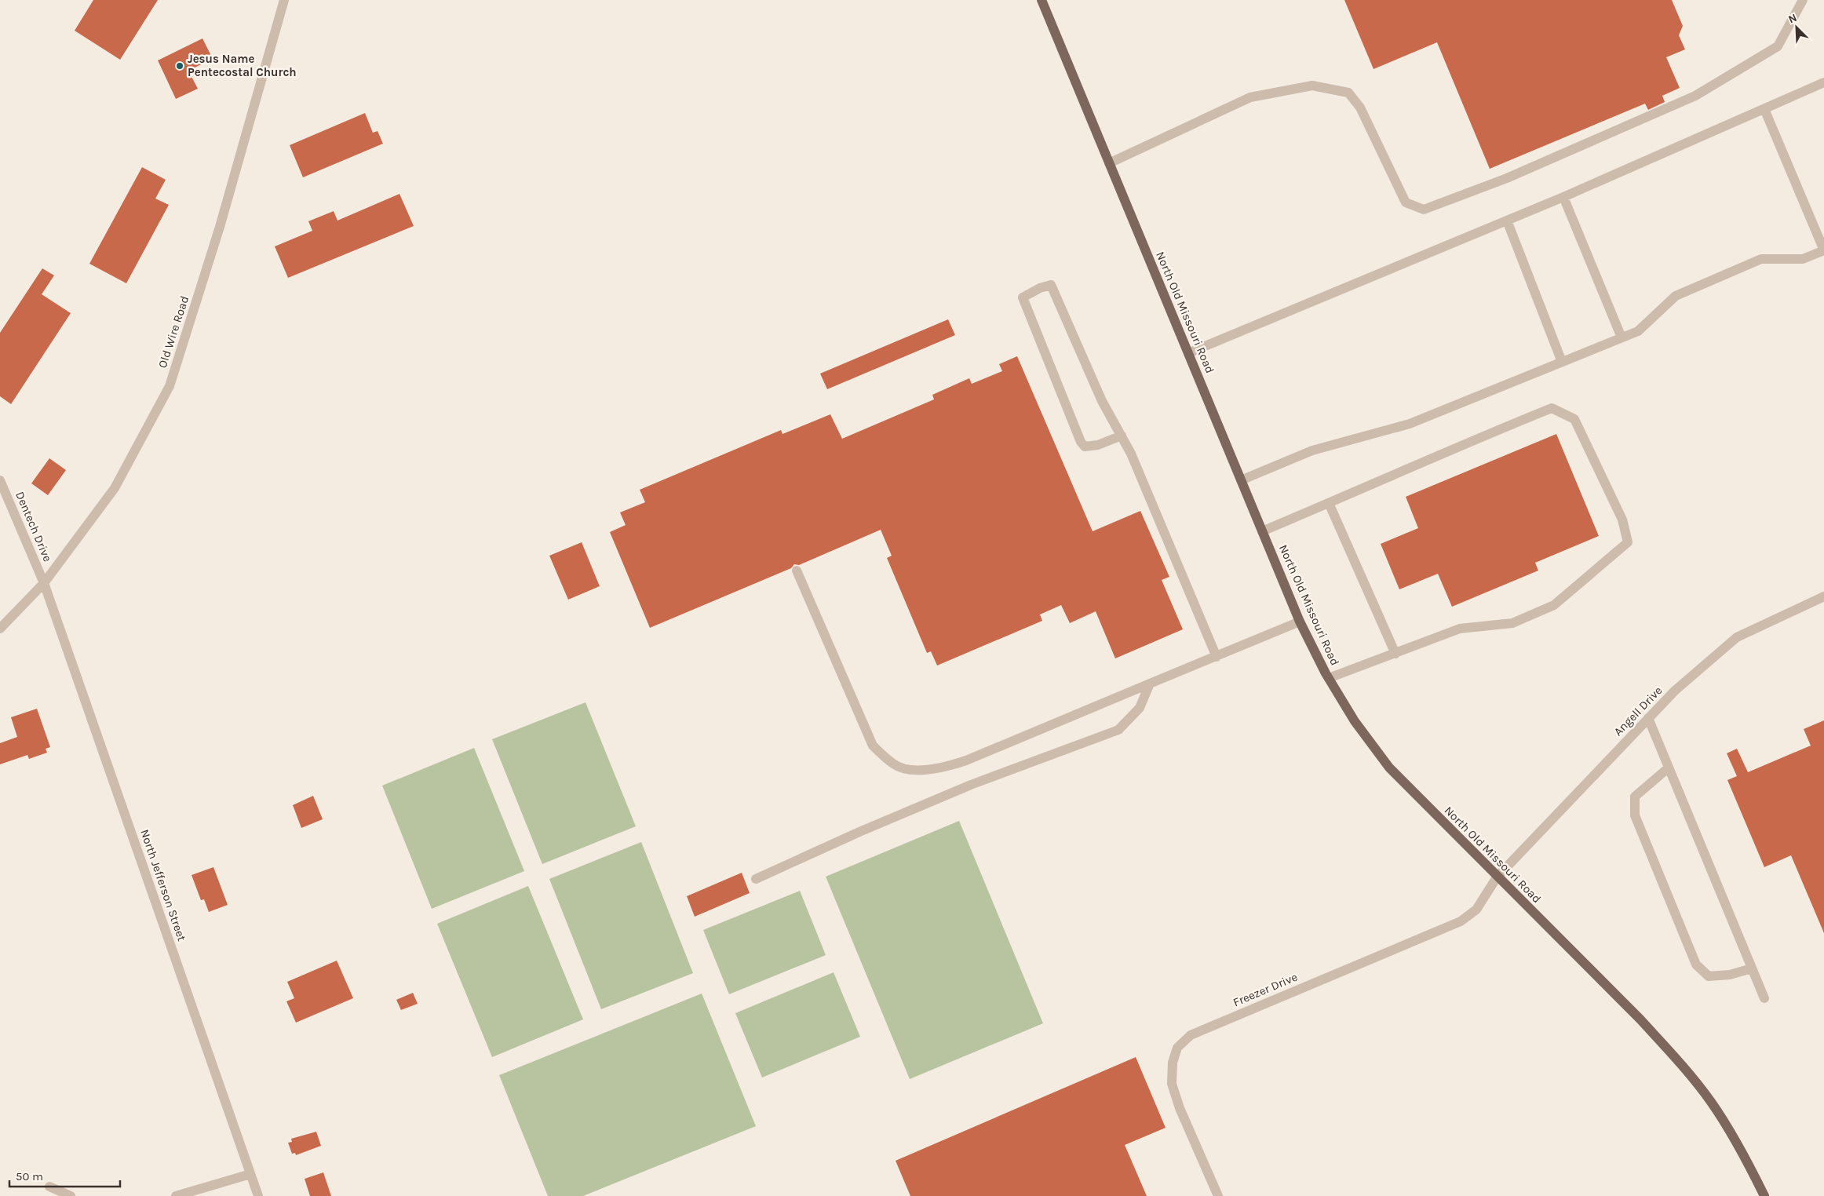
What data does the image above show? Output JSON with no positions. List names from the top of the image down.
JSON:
{
  "streets": {
    "main road": ["North Old Missouri Road"],
    "street": [
      "Old Wire Road",
      "Dentech Drive",
      "Angell Drive",
      "North Jefferson Street",
      "Freezer Drive"
    ]
  },
  "crossings": [
    ["North Old Missouri Road", "Angell Drive"],
    ["North Old Missouri Road", "Freezer Drive"],
    ["Old Wire Road", "Dentech Drive"],
    ["Old Wire Road", "North Jefferson Street"],
    ["Dentech Drive", "North Jefferson Street"],
    ["Angell Drive", "Freezer Drive"]
  ],
  "places": ["Jesus Name Pentecostal Church"],
  "scale_bar": "50 m",
  "north": "top left"
}
